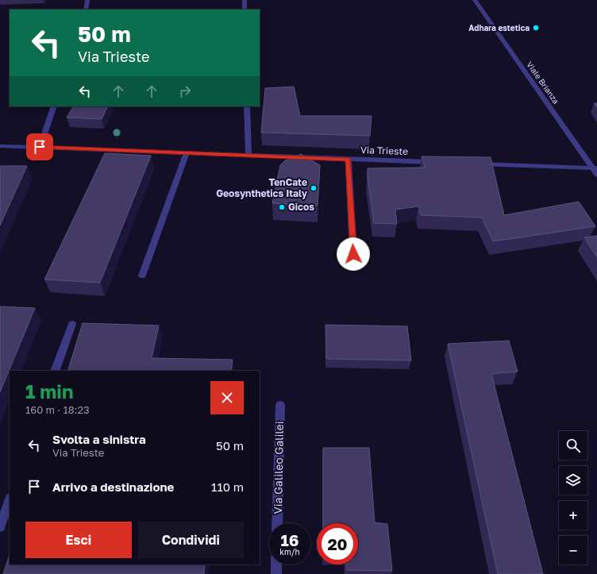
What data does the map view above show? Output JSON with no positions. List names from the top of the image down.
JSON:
{
  "streets": {
    "street": ["Viale Brianza", "Via Trieste", "Via Galileo Galilei"]
  },
  "places": ["Adhara estetica", "TenCate Geosynthetics Italy", "Gicos"],
  "page": {
    "turn": ["50 m", "Via Trieste"],
    "heading": ["1 min", "160 m · 18:23"],
    "list": [
      {
        "name": "Svolta a sinistra",
        "note": "Via Trieste",
        "value": "50 m"
      },
      {
        "name": "Arrivo a destinazione",
        "value": "110 m"
      }
    ],
    "map_buttons": ["+", "−"],
    "buttons": ["Esci", "Condividi"],
    "speed": "16 km/h",
    "limit": "20"
  }
}
